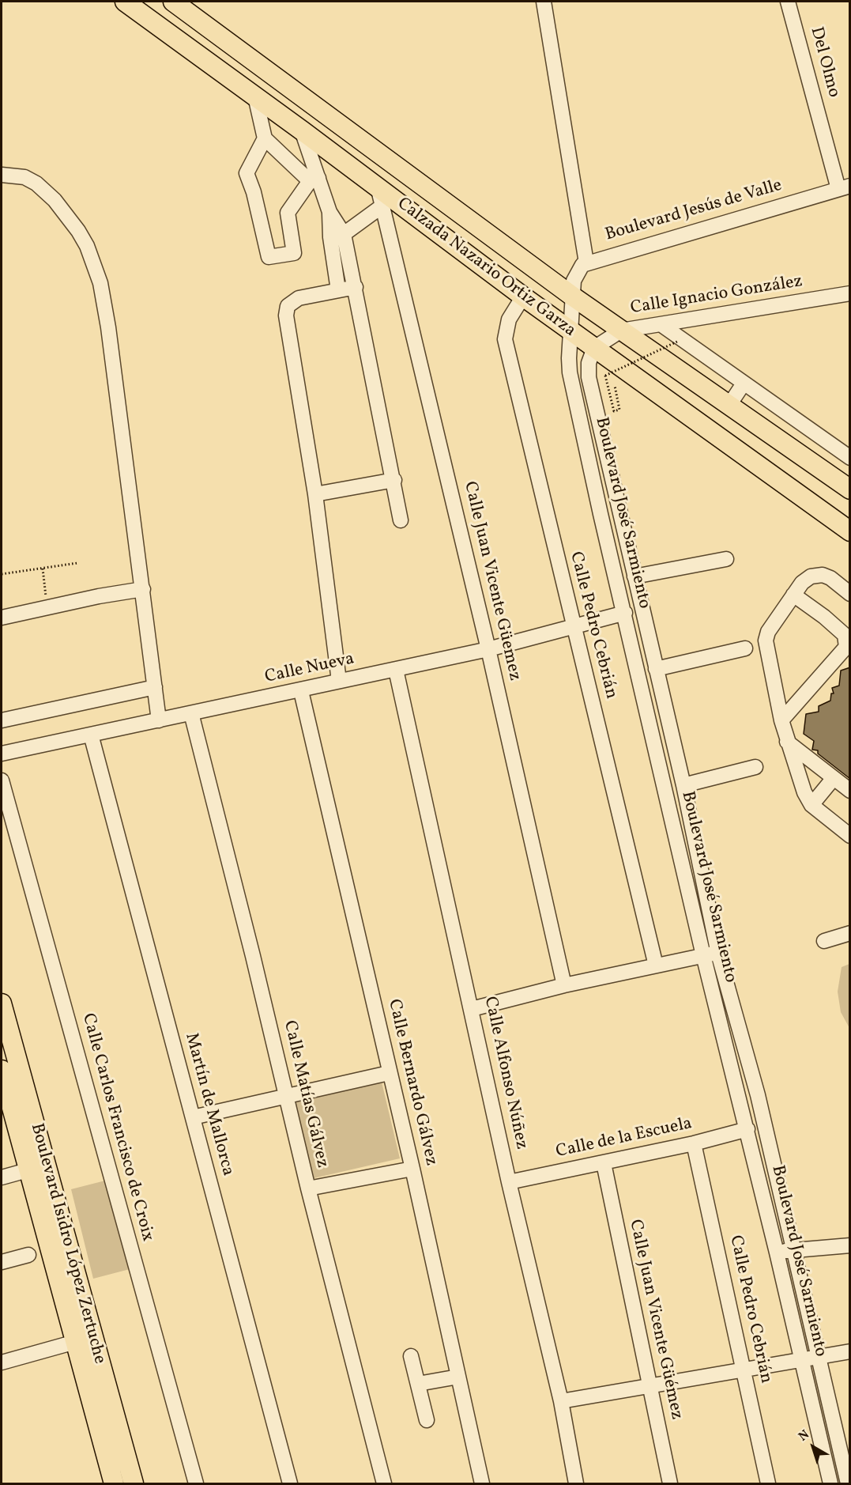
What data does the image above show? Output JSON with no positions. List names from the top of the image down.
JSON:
{
  "streets": {
    "main road": ["Calzada Nazario Ortiz Garza", "Boulevard Isidro López Zertuche"],
    "street": [
      "Del Olmo",
      "Boulevard Jesús de Valle",
      "Calle Ignacio González",
      "Boulevard José Sarmiento",
      "Calle Juan Vicente Güemez",
      "Calle Pedro Cebrián",
      "Calle Nueva",
      "Calle Alfonso Núñez",
      "Calle Bernardo Gálvez",
      "Calle Matías Gálvez",
      "Martín de Mallorca",
      "Calle Carlos Francisco de Croix",
      "Calle de la Escuela",
      "Calle Juan Vicente Güémez"
    ]
  },
  "crossings": [
    ["Del Olmo", "Boulevard Jesús de Valle"],
    ["Calzada Nazario Ortiz Garza", "Calle Ignacio González"],
    ["Calzada Nazario Ortiz Garza", "Boulevard José Sarmiento"],
    ["Calzada Nazario Ortiz Garza", "Calle Juan Vicente Güemez"],
    ["Calzada Nazario Ortiz Garza", "Calle Pedro Cebrián"],
    ["Calle Ignacio González", "Boulevard José Sarmiento"],
    ["Boulevard José Sarmiento", "Calle Nueva"],
    ["Boulevard José Sarmiento", "Calle de la Escuela"],
    ["Calle Juan Vicente Güemez", "Calle Nueva"],
    ["Calle Pedro Cebrián", "Calle Nueva"],
    ["Calle Pedro Cebrián", "Calle de la Escuela"],
    ["Calle Nueva", "Calle Alfonso Núñez"],
    ["Calle Nueva", "Calle Bernardo Gálvez"],
    ["Calle Nueva", "Calle Matías Gálvez"],
    ["Calle Nueva", "Martín de Mallorca"],
    ["Calle Alfonso Núñez", "Calle de la Escuela"],
    ["Calle de la Escuela", "Calle Juan Vicente Güémez"]
  ],
  "north": "top left"
}
